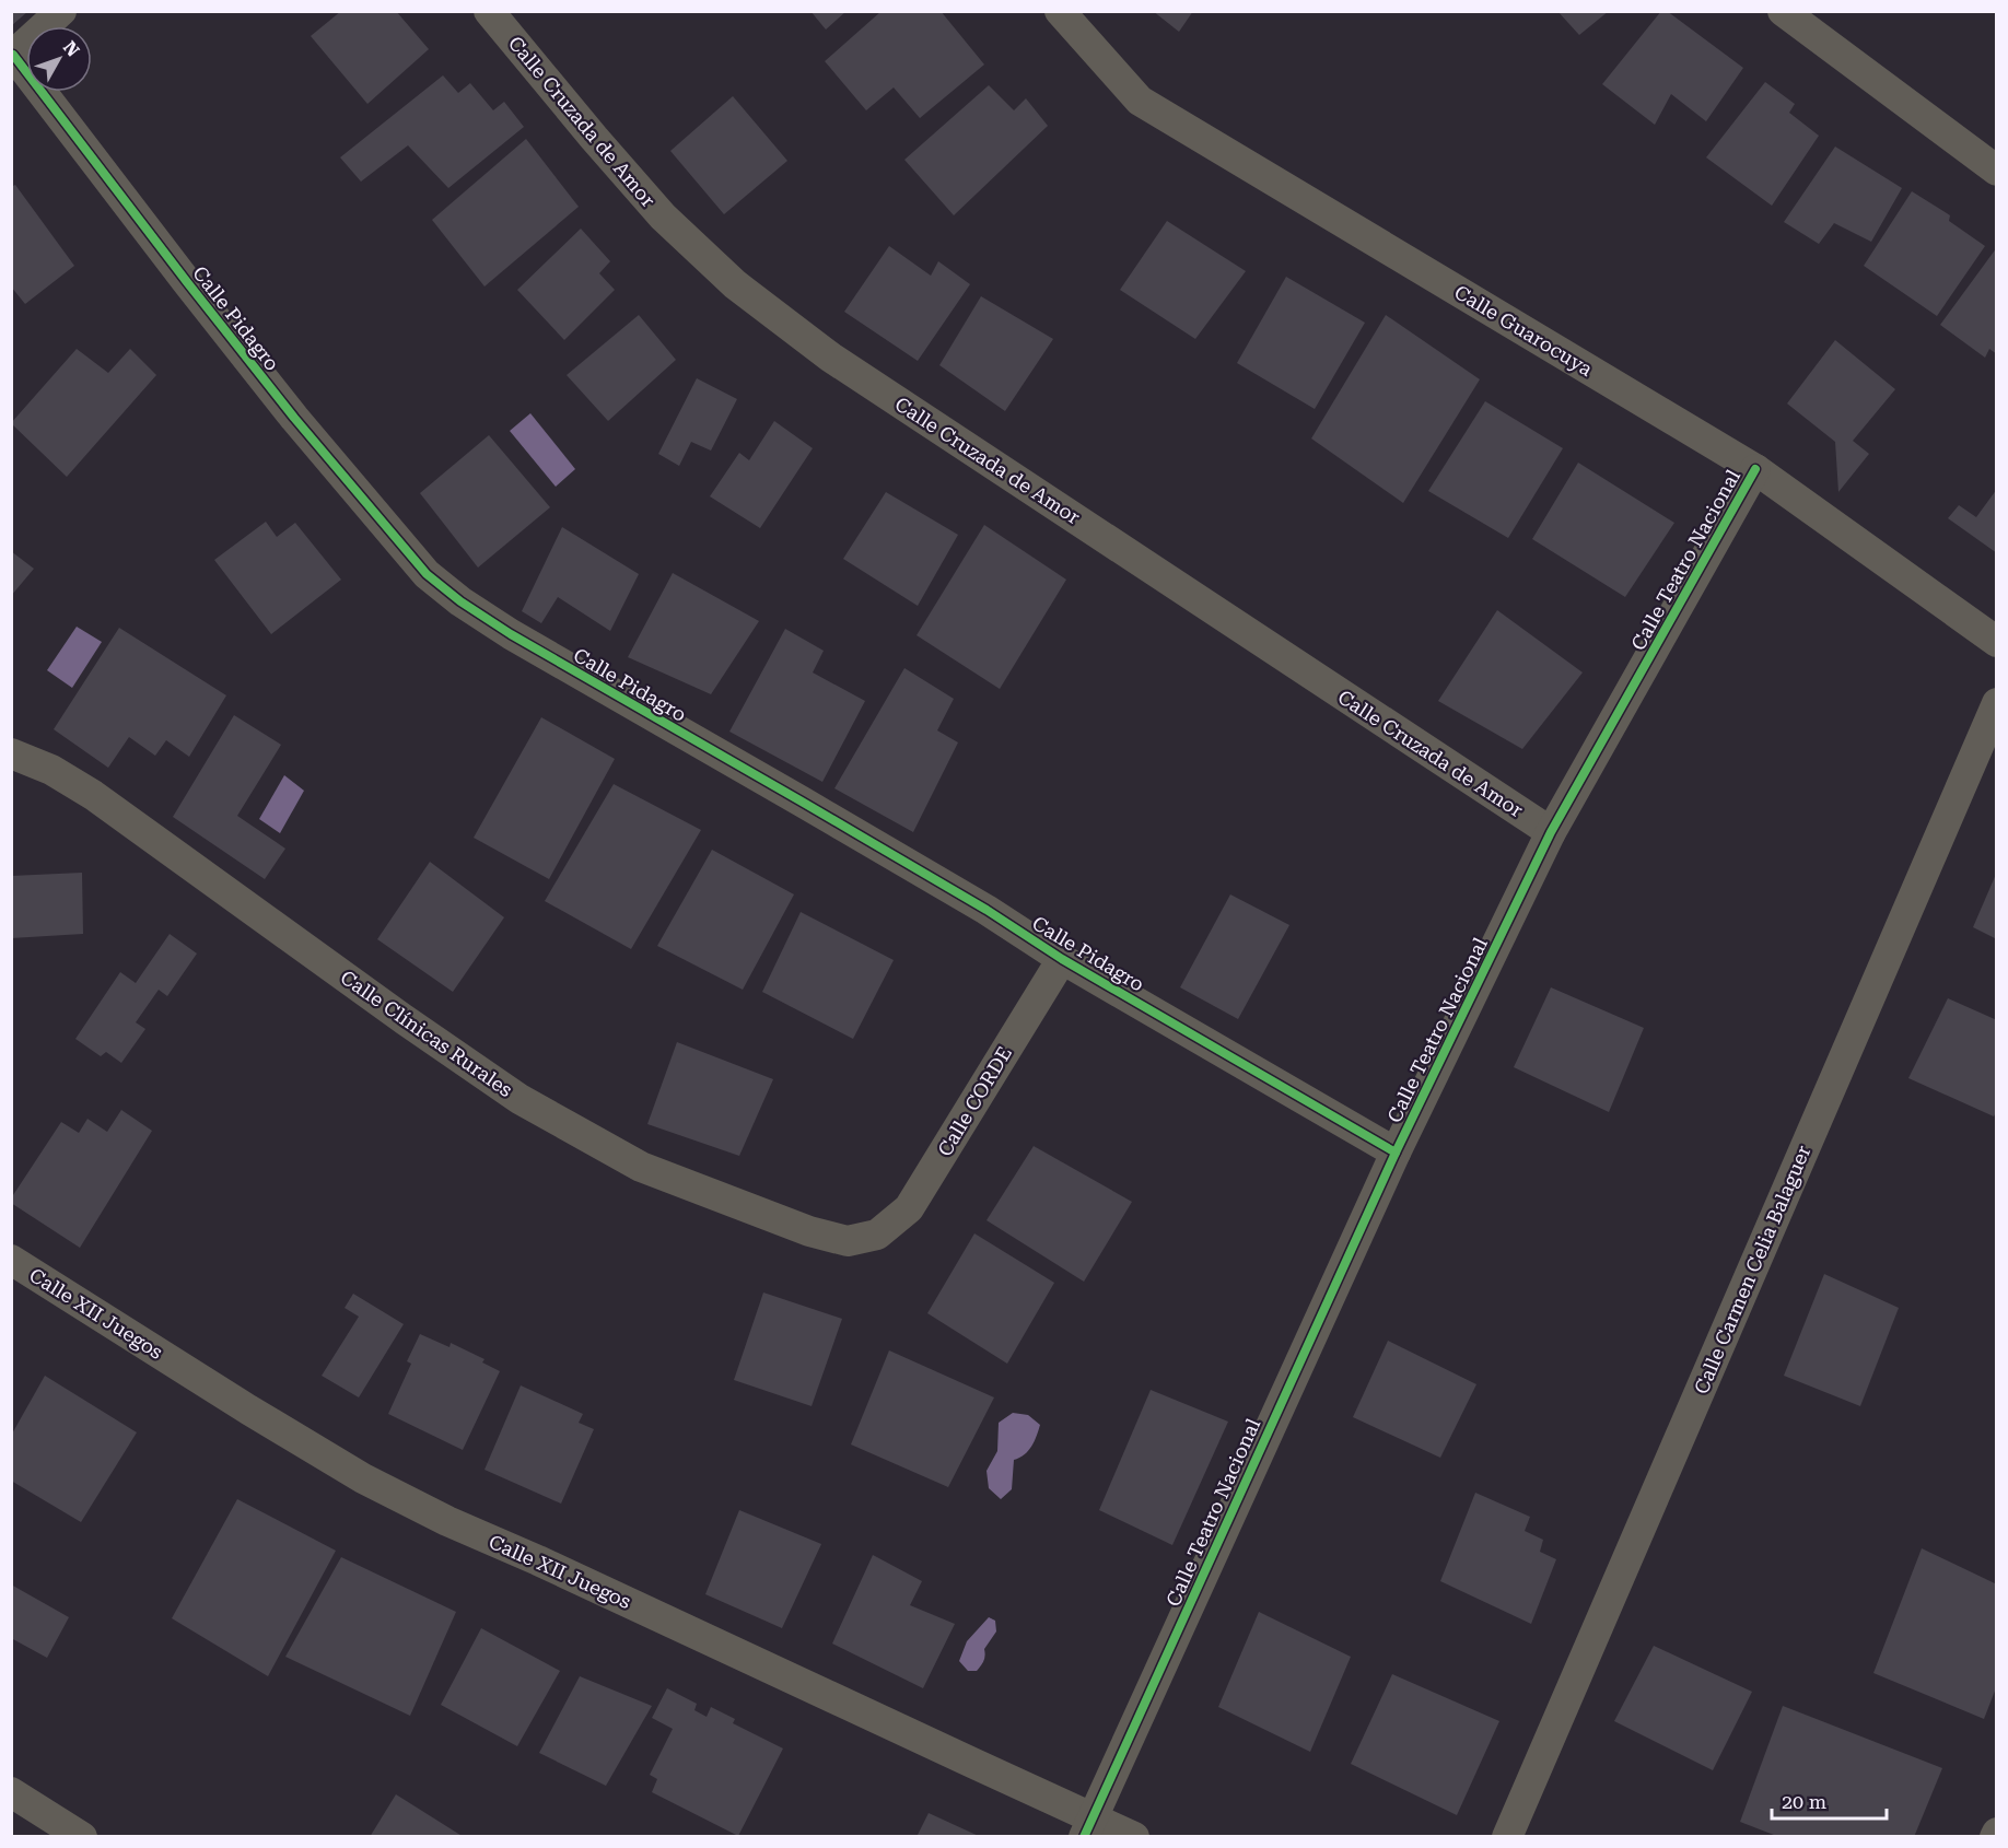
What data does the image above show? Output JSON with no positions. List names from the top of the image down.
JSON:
{
  "streets": {
    "street": [
      "Calle Cruzada de Amor",
      "Calle Pidagro",
      "Calle Guarocuya",
      "Calle Teatro Nacional",
      "Calle Clínicas Rurales",
      "Calle CORDE",
      "Calle Carmen Celia Balaguer",
      "Calle XII Juegos"
    ]
  },
  "crossings": [
    ["Calle Cruzada de Amor", "Calle Teatro Nacional"],
    ["Calle Pidagro", "Calle Teatro Nacional"],
    ["Calle Pidagro", "Calle CORDE"],
    ["Calle Guarocuya", "Calle Teatro Nacional"],
    ["Calle Teatro Nacional", "Calle XII Juegos"],
    ["Calle Clínicas Rurales", "Calle CORDE"]
  ],
  "scale_bar": "20 m",
  "north": "top right"
}
